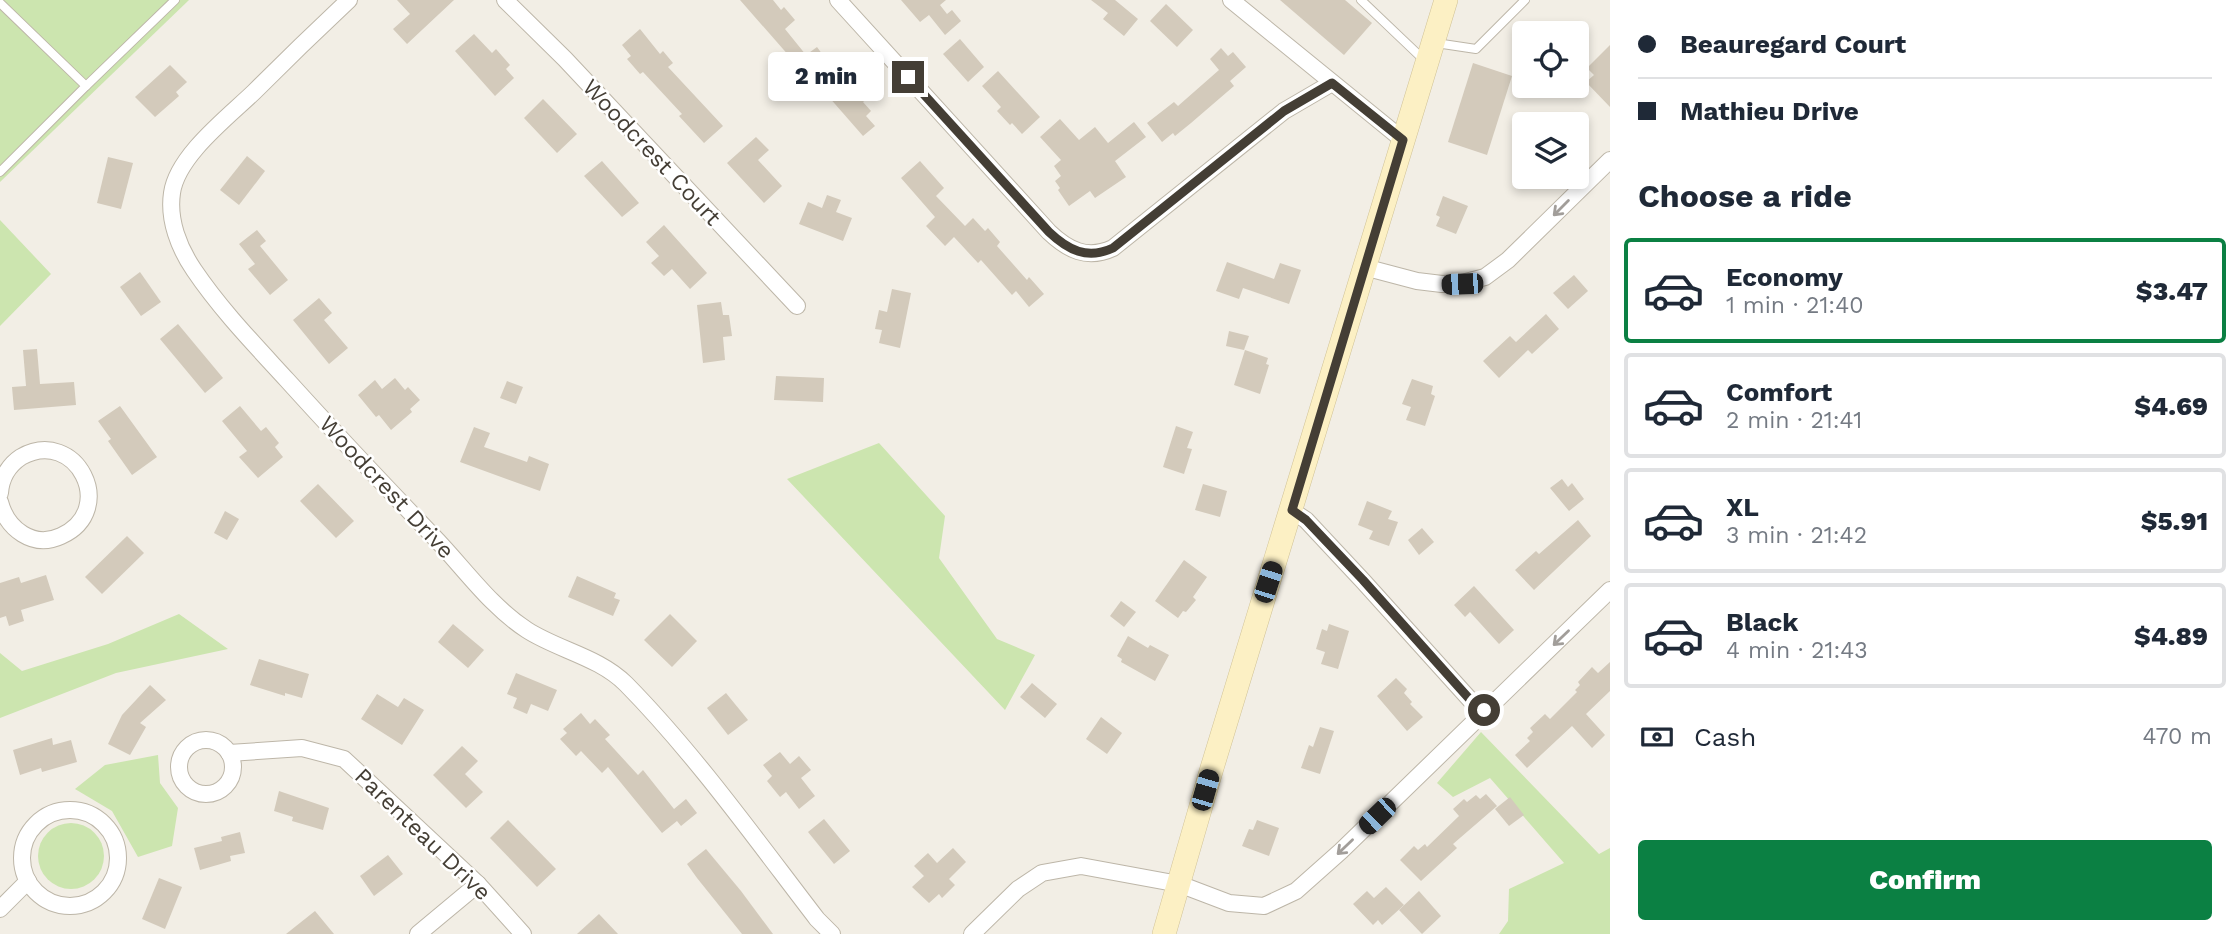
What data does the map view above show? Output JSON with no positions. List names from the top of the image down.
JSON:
{
  "streets": {
    "street": ["Woodcrest Court", "Woodcrest Drive", "Parenteau Drive"]
  },
  "page": {
    "banner": ["Beauregard Court", "Mathieu Drive"],
    "bubble": "2 min",
    "heading": "Choose a ride",
    "list": [
      {
        "name": "Economy",
        "note": "1 min · 21:40",
        "value": "$3.47"
      },
      {
        "name": "Comfort",
        "note": "2 min · 21:41",
        "value": "$4.69"
      },
      {
        "name": "XL",
        "note": "3 min · 21:42",
        "value": "$5.91"
      },
      {
        "name": "Black",
        "note": "4 min · 21:43",
        "value": "$4.89"
      }
    ],
    "pay": ["Cash", "470 m"],
    "buttons": "Confirm"
  }
}
